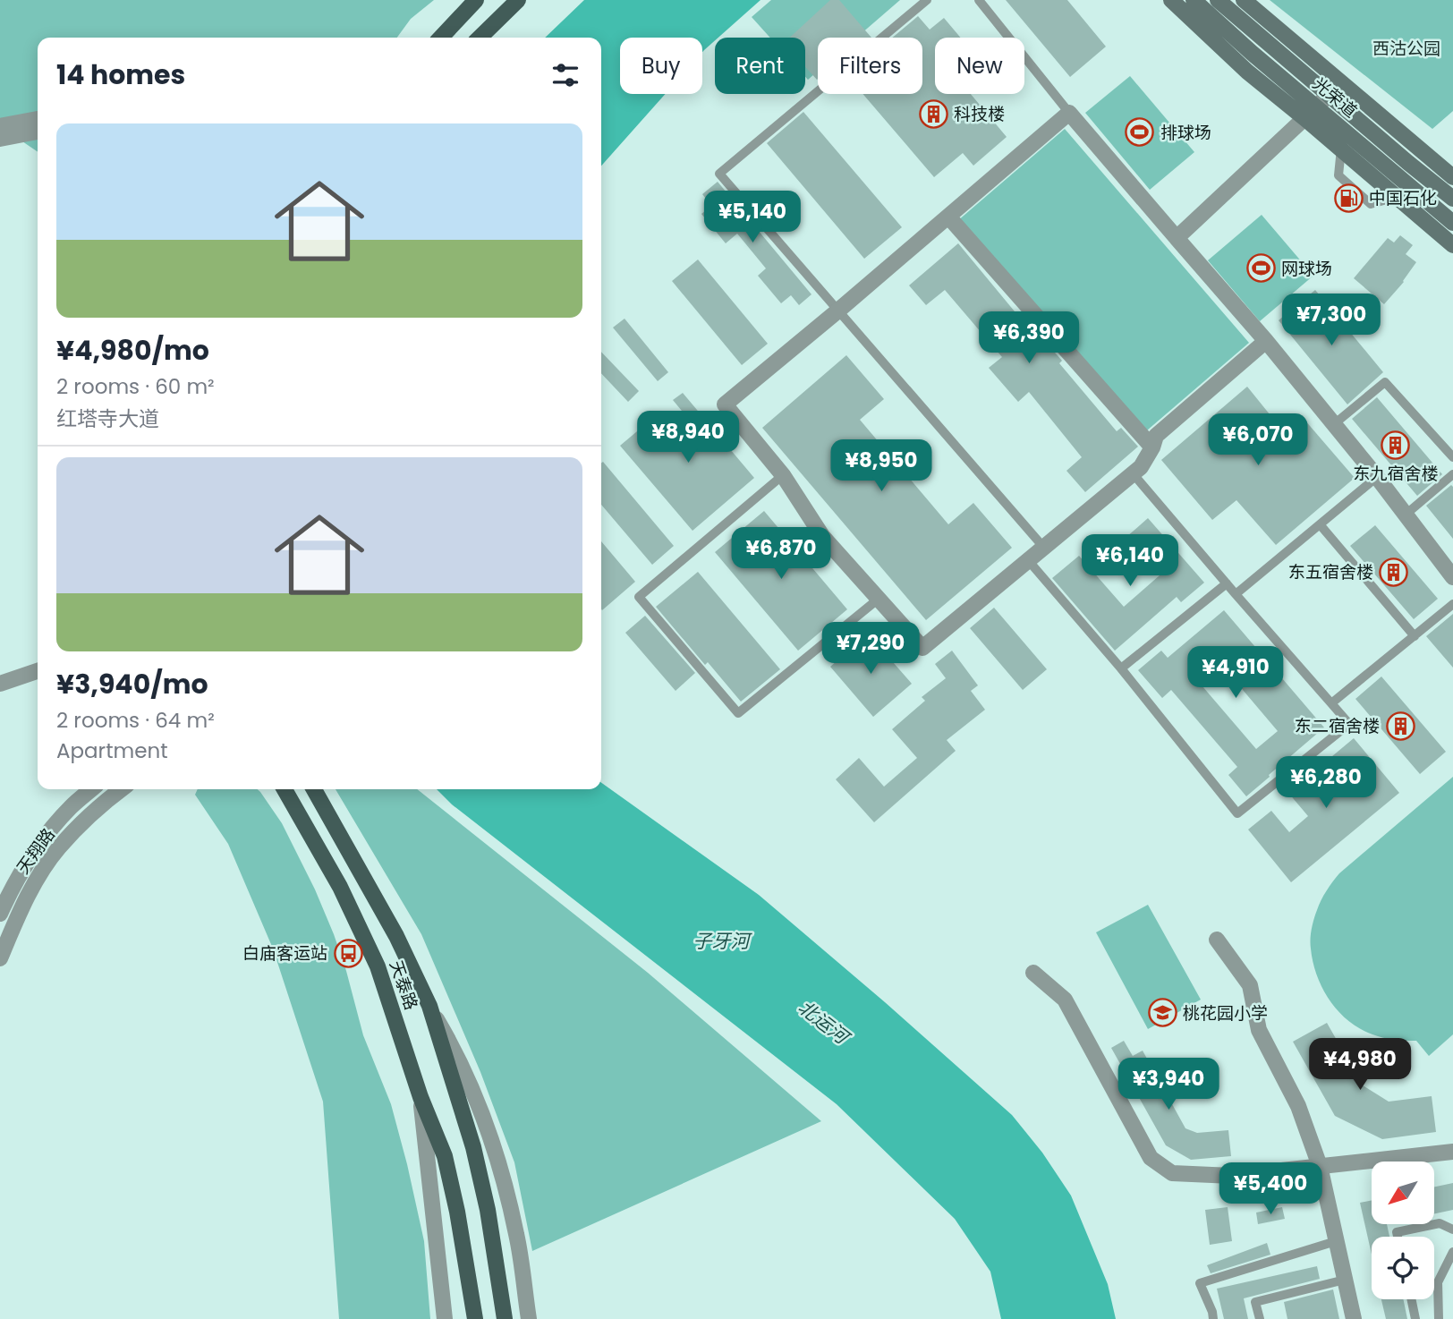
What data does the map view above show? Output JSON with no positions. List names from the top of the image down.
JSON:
{
  "streets": {
    "main road": ["光荣道", "天泰路"],
    "street": ["天翔路"]
  },
  "water": ["子牙河", "北运河"],
  "parks": ["西沽公园"],
  "places": {
    "building": [
      "科技楼",
      "东九宿舍楼",
      "东五宿舍楼",
      "东二宿舍楼"
    ],
    "sports": ["排球场", "网球场"],
    "fuel station": ["中国石化"],
    "bus stop": ["白庙客运站"],
    "school or university": ["桃花园小学"]
  },
  "north": "bottom left",
  "page": {
    "chip": [
      "Buy",
      "Rent",
      "Filters",
      "New"
    ],
    "heading": "14 homes",
    "list": [
      {
        "name": "¥4,980/mo",
        "note": "2 rooms · 60 m² · 红塔寺大道"
      },
      {
        "name": "¥3,940/mo",
        "note": "2 rooms · 64 m² · Apartment"
      }
    ],
    "price": [
      "¥5,140",
      "¥7,300",
      "¥6,390",
      "¥8,940",
      "¥6,070",
      "¥8,950",
      "¥6,870",
      "¥6,140",
      "¥7,290",
      "¥4,910",
      "¥6,280",
      "¥4,980",
      "¥3,940",
      "¥5,400"
    ]
  }
}
